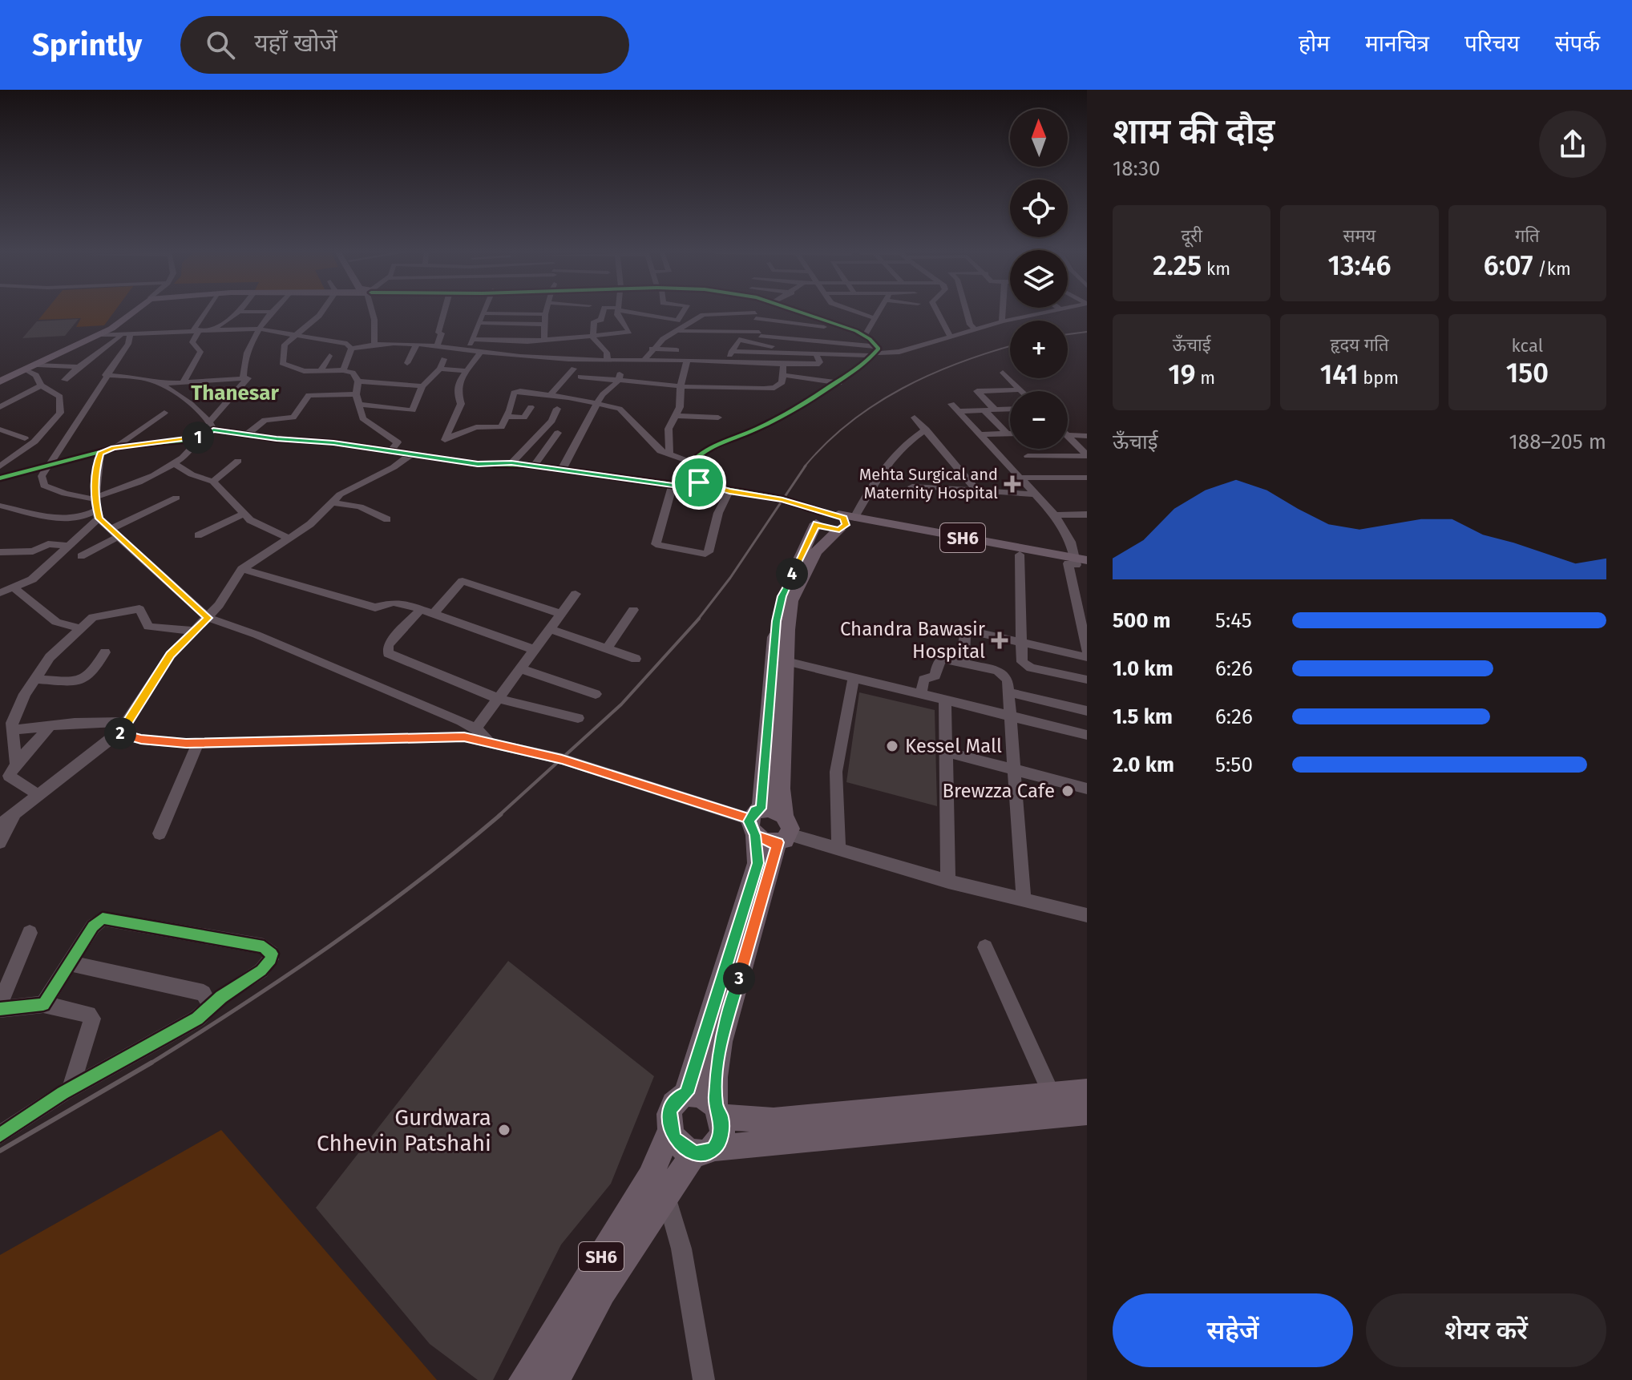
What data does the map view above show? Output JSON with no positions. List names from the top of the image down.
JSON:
{
  "streets": {
    "main road": ["SH6"]
  },
  "districts": ["Thanesar"],
  "places": {
    "health": ["Mehta Surgical and Maternity Hospital", "Chandra Bawasir Hospital"],
    "other": ["Kessel Mall", "Brewzza Cafe", "Gurdwara Chhevin Patshahi"]
  },
  "north": "top",
  "page": {
    "header": "Sprintly",
    "search": "यहाँ खोजें",
    "nav": [
      "होम",
      "मानचित्र",
      "परिचय",
      "संपर्क"
    ],
    "heading": ["शाम की दौड़", "18:30"],
    "map_buttons": ["+", "−"],
    "stats": [
      ["दूरी", "2.25 km"],
      ["समय", "13:46"],
      ["गति", "6:07 /km"],
      ["ऊँचाई", "19 m"],
      ["हृदय गति", "141 bpm"],
      ["kcal", "150"]
    ],
    "chart": ["ऊँचाई", "188–205 m"],
    "pins": [
      "1",
      "4",
      "2",
      "3"
    ],
    "list": [
      {
        "name": "500 m",
        "note": "5:45"
      },
      {
        "name": "1.0 km",
        "note": "6:26"
      },
      {
        "name": "1.5 km",
        "note": "6:26"
      },
      {
        "name": "2.0 km",
        "note": "5:50"
      }
    ],
    "buttons": ["सहेजें", "शेयर करें"]
  }
}
